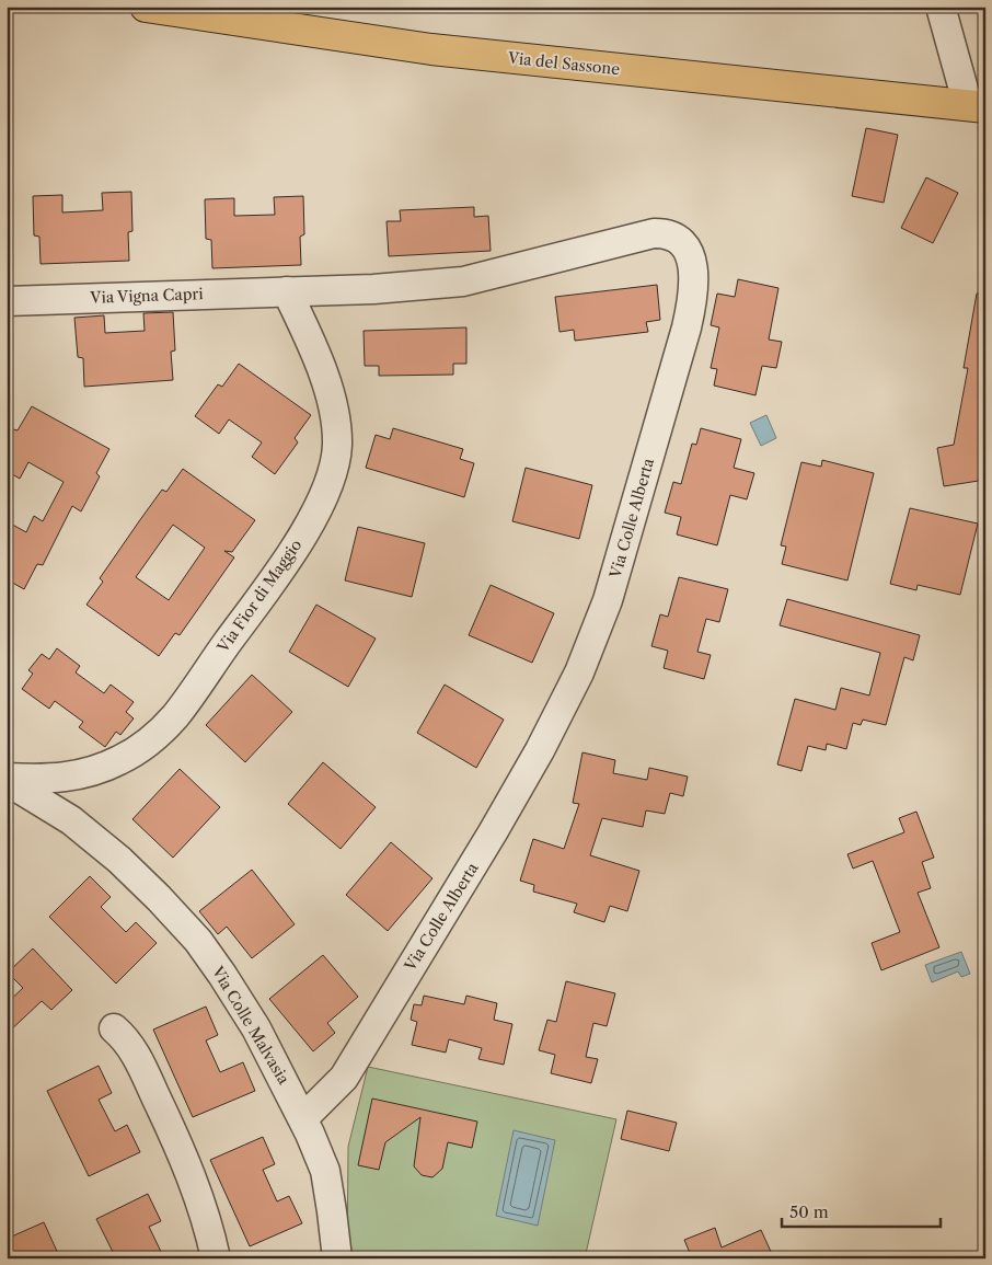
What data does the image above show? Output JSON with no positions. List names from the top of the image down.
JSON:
{
  "streets": {
    "main road": ["Via del Sassone"],
    "street": [
      "Via Vigna Capri",
      "Via Colle Alberta",
      "Via Fior di Maggio",
      "Via Colle Malvasia"
    ]
  },
  "crossings": [
    ["Via Vigna Capri", "Via Colle Alberta"],
    ["Via Vigna Capri", "Via Fior di Maggio"],
    ["Via Colle Alberta", "Via Fior di Maggio"],
    ["Via Colle Alberta", "Via Colle Malvasia"],
    ["Via Fior di Maggio", "Via Colle Malvasia"]
  ],
  "scale_bar": "50 m"
}
